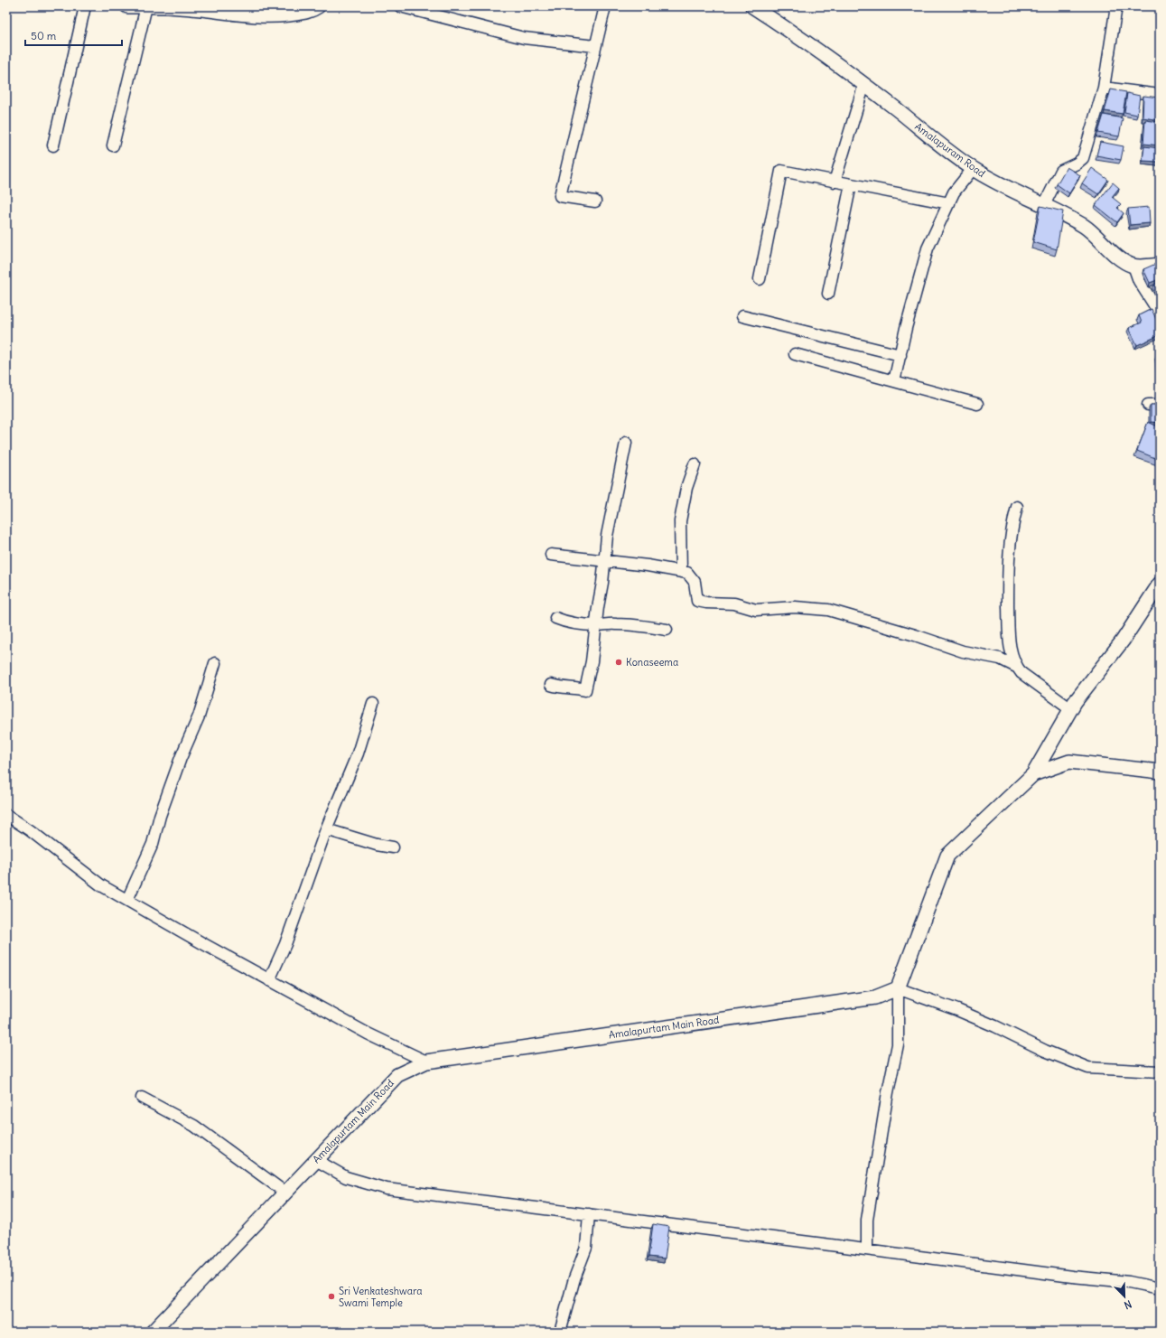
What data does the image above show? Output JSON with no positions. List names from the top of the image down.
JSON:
{
  "streets": {
    "street": ["Amalapuram Road", "Amalapurtam Main Road"]
  },
  "places": ["Konaseema", "Sri Venkateshwara Swami Temple"],
  "scale_bar": "50 m",
  "north": "bottom right"
}
